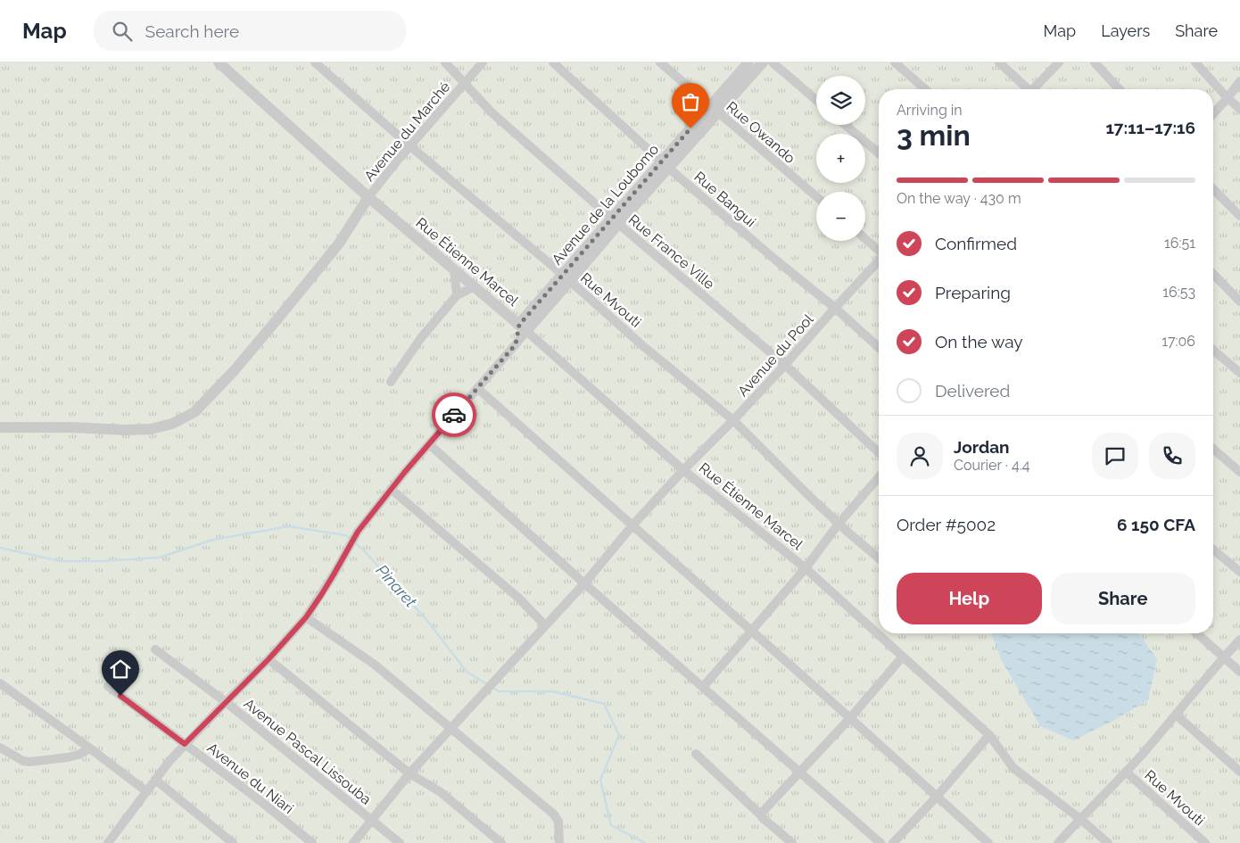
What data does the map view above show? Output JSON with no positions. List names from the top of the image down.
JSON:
{
  "streets": {
    "street": [
      "Avenue du Marché",
      "Rue Owando",
      "Rue Bangui",
      "Avenue de la Loubomo",
      "Rue France Ville",
      "Rue Étienne Marcel",
      "Rue Mvouti",
      "Avenue du Pool",
      "Avenue Pascal Lissouba",
      "Avenue du Niari"
    ]
  },
  "crossings": [
    ["Avenue du Marché", "Rue France Ville"],
    ["Avenue du Marché", "Rue Étienne Marcel"],
    ["Avenue du Marché", "Rue Mvouti"],
    ["Rue Owando", "Avenue de la Loubomo"],
    ["Rue Bangui", "Avenue de la Loubomo"],
    ["Rue Bangui", "Avenue du Pool"],
    ["Avenue de la Loubomo", "Rue France Ville"],
    ["Avenue de la Loubomo", "Rue Étienne Marcel"],
    ["Avenue de la Loubomo", "Rue Mvouti"],
    ["Rue France Ville", "Avenue du Pool"],
    ["Rue Étienne Marcel", "Avenue du Pool"],
    ["Rue Mvouti", "Avenue du Pool"],
    ["Avenue du Pool", "Avenue Pascal Lissouba"]
  ],
  "water": ["Pinaret"],
  "page": {
    "header": "Map",
    "search": "Search here",
    "nav": ["Map", "Layers", "Share"],
    "map_buttons": ["+", "−"],
    "heading": ["3 min", "Arriving in", "17:11–17:16"],
    "panel": [
      "Jordan",
      "Courier · 4.4",
      "Order #5002",
      "6 150 CFA"
    ],
    "bar": "On the way · 430 m",
    "list": [
      ["Confirmed", "16:51"],
      ["Preparing", "16:53"],
      ["On the way", "17:06"],
      "Delivered"
    ],
    "buttons": ["Help", "Share"]
  }
}
